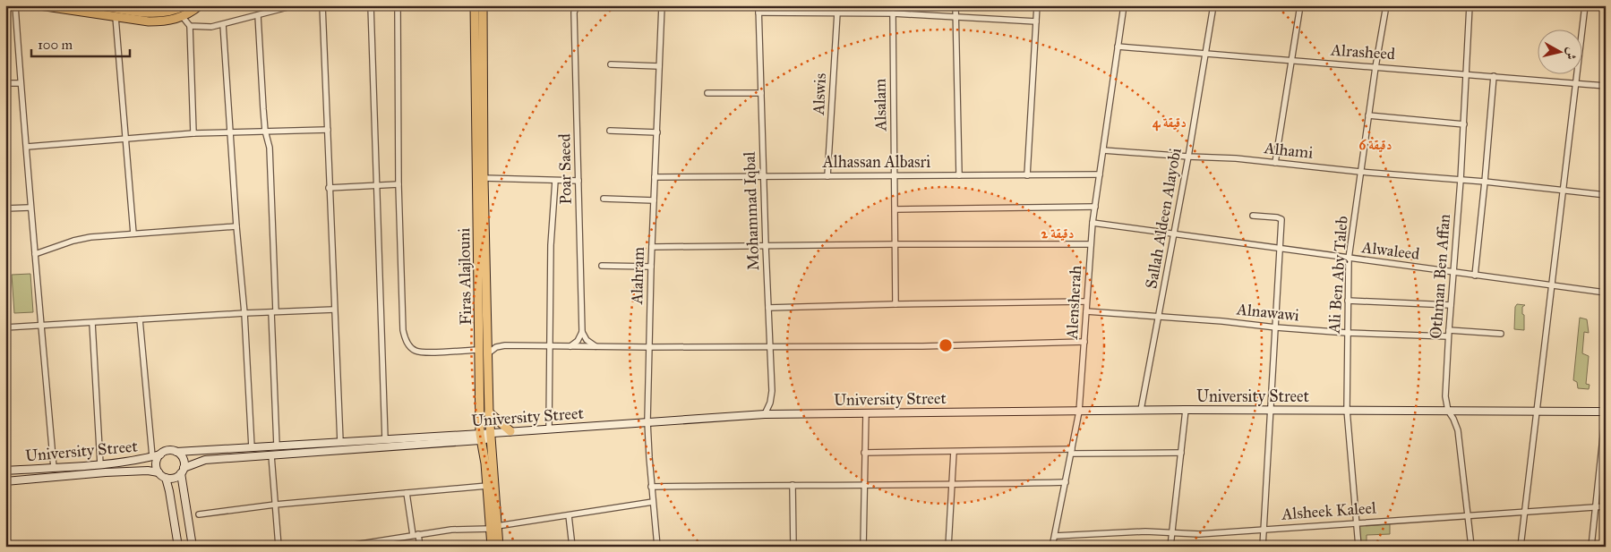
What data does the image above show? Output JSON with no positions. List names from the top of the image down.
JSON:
{
  "streets": {
    "main road": ["Firas Alajlouni", "University Street"],
    "street": [
      "Alrasheed",
      "Alswis",
      "Alsalam",
      "Alhami",
      "Alhassan Albasri",
      "Poar Saeed",
      "Mohammad Iqbal",
      "Sallah Aldeen Alayobi",
      "Alwaleed",
      "Ali Ben Aby Taleb",
      "Alahram",
      "Othman Ben Affan",
      "Alensherah",
      "Alnawawi",
      "Alsheek Kaleel"
    ]
  },
  "crossings": [
    ["Alrasheed", "Sallah Aldeen Alayobi"],
    ["Alrasheed", "Ali Ben Aby Taleb"],
    ["Alrasheed", "Othman Ben Affan"],
    ["Alrasheed", "Alensherah"],
    ["Alswis", "Alhassan Albasri"],
    ["Alsalam", "Alhassan Albasri"],
    ["Alhami", "Sallah Aldeen Alayobi"],
    ["Alhami", "Ali Ben Aby Taleb"],
    ["Alhami", "Othman Ben Affan"],
    ["Alhami", "Alensherah"],
    ["Alhassan Albasri", "Mohammad Iqbal"],
    ["Alhassan Albasri", "Alahram"],
    ["Alhassan Albasri", "Alensherah"],
    ["Mohammad Iqbal", "University Street"],
    ["Sallah Aldeen Alayobi", "Alwaleed"],
    ["Sallah Aldeen Alayobi", "Alnawawi"],
    ["Sallah Aldeen Alayobi", "University Street"],
    ["Alwaleed", "Ali Ben Aby Taleb"],
    ["Alwaleed", "Othman Ben Affan"],
    ["Alwaleed", "Alensherah"],
    ["Ali Ben Aby Taleb", "Alnawawi"],
    ["Ali Ben Aby Taleb", "University Street"],
    ["Ali Ben Aby Taleb", "Alsheek Kaleel"],
    ["Alahram", "University Street"],
    ["Firas Alajlouni", "University Street"],
    ["Othman Ben Affan", "Alnawawi"],
    ["Othman Ben Affan", "University Street"],
    ["Othman Ben Affan", "Alsheek Kaleel"],
    ["Alensherah", "Alnawawi"],
    ["Alensherah", "University Street"],
    ["Alensherah", "Alsheek Kaleel"]
  ],
  "scale_bar": "100 m",
  "north": "right",
  "rings": ["4 دقيقة", "6 دقيقة", "2 دقيقة"]
}
